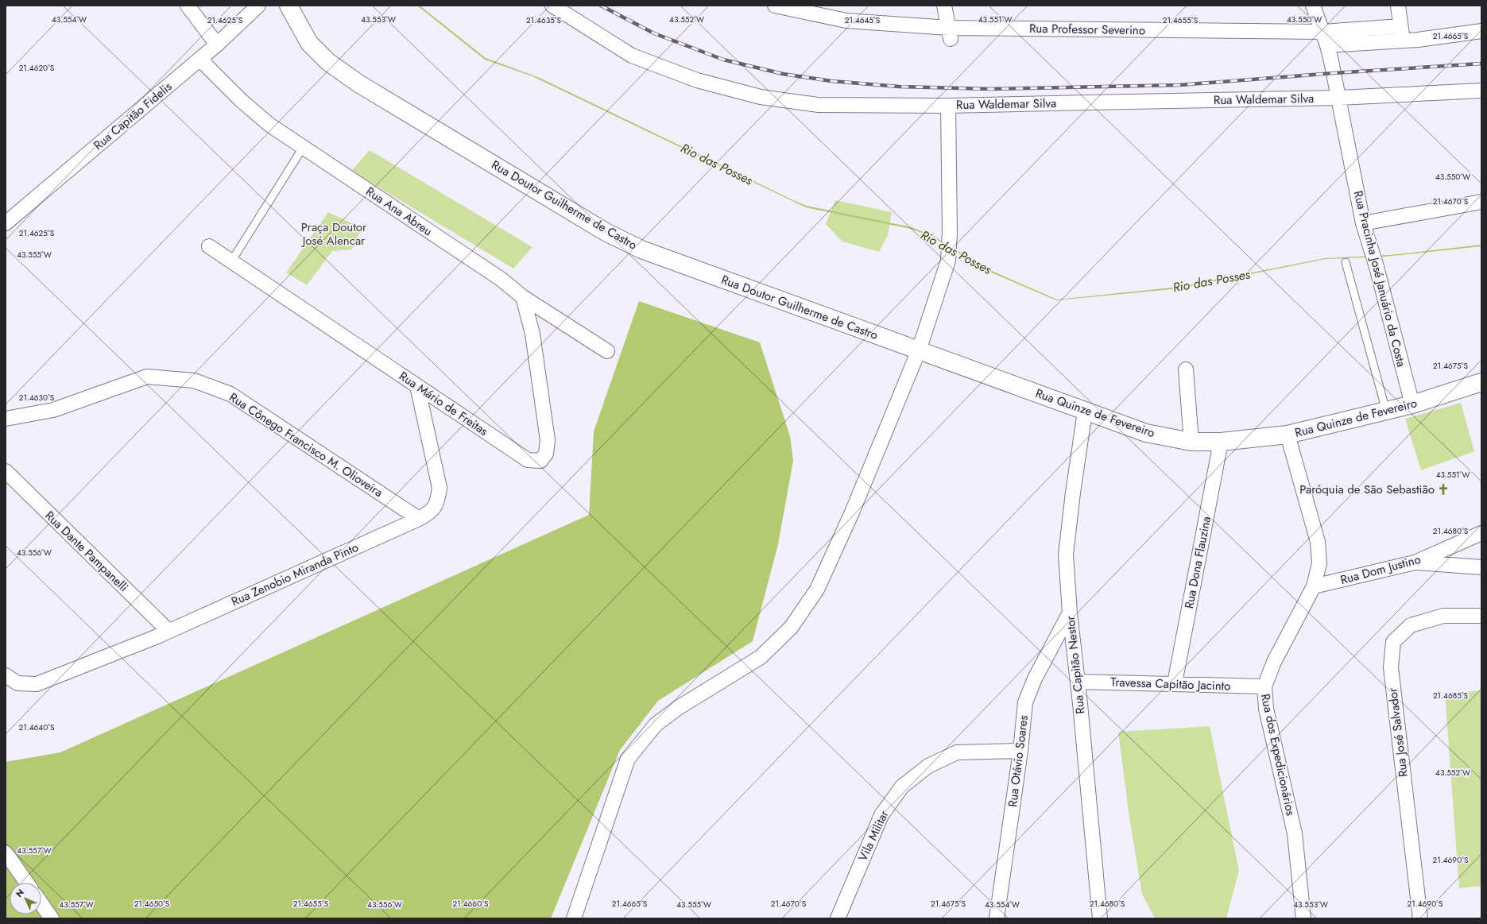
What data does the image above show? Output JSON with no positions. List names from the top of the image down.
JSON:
{
  "streets": {
    "main road": ["Rua Doutor Guilherme de Castro", "Rua Quinze de Fevereiro"],
    "street": [
      "Rua Professor Severino",
      "Rua Waldemar Silva",
      "Rua Capitão Fidelis",
      "Rua Ana Abreu",
      "Rua Pracinha José Januário da Costa",
      "Rua Mário de Freitas",
      "Rua Cônego Francisco M. Olioveira",
      "Rua Dante Pampanelli",
      "Rua Dona Flauzina",
      "Rua Dom Justino",
      "Rua Zenobio Miranda Pinto",
      "Rua Capitão Nestor",
      "Travessa Capitão Jacinto",
      "Rua José Salvador",
      "Rua dos Expedicionários",
      "Rua Otávio Soares",
      "Vila Militar"
    ]
  },
  "crossings": [
    ["Rua Professor Severino", "Rua Pracinha José Januário da Costa"],
    ["Rua Waldemar Silva", "Rua Pracinha José Januário da Costa"],
    ["Rua Capitão Fidelis", "Rua Ana Abreu"],
    ["Rua Doutor Guilherme de Castro", "Rua Quinze de Fevereiro"],
    ["Rua Ana Abreu", "Rua Mário de Freitas"],
    ["Rua Pracinha José Januário da Costa", "Rua Quinze de Fevereiro"],
    ["Rua Mário de Freitas", "Rua Zenobio Miranda Pinto"],
    ["Rua Quinze de Fevereiro", "Rua Dona Flauzina"],
    ["Rua Quinze de Fevereiro", "Rua Capitão Nestor"],
    ["Rua Quinze de Fevereiro", "Rua dos Expedicionários"],
    ["Rua Cônego Francisco M. Olioveira", "Rua Zenobio Miranda Pinto"],
    ["Rua Dante Pampanelli", "Rua Zenobio Miranda Pinto"],
    ["Rua Dona Flauzina", "Travessa Capitão Jacinto"],
    ["Rua Dom Justino", "Rua dos Expedicionários"],
    ["Rua Capitão Nestor", "Travessa Capitão Jacinto"],
    ["Rua Capitão Nestor", "Rua Otávio Soares"],
    ["Travessa Capitão Jacinto", "Rua dos Expedicionários"],
    ["Rua Otávio Soares", "Vila Militar"]
  ],
  "water": ["Rio das Posses"],
  "parks": ["Praça Doutor José Alencar"],
  "places": {
    "church": ["Paróquia de São Sebastião"]
  },
  "north": "top left",
  "coordinates": [
    "43.554°W",
    "43.553°W",
    "43.552°W",
    "43.551°W",
    "43.550°W",
    "21.4625°S",
    "21.4635°S",
    "21.4645°S",
    "21.4655°S",
    "21.4665°S",
    "21.4620°S",
    "21.4670°S",
    "43.555°W",
    "21.4675°S",
    "21.4630°S",
    "21.4680°S",
    "43.556°W",
    "21.4685°S",
    "21.4640°S",
    "43.557°W",
    "21.4690°S",
    "21.4650°S",
    "21.4660°S"
  ]
}
